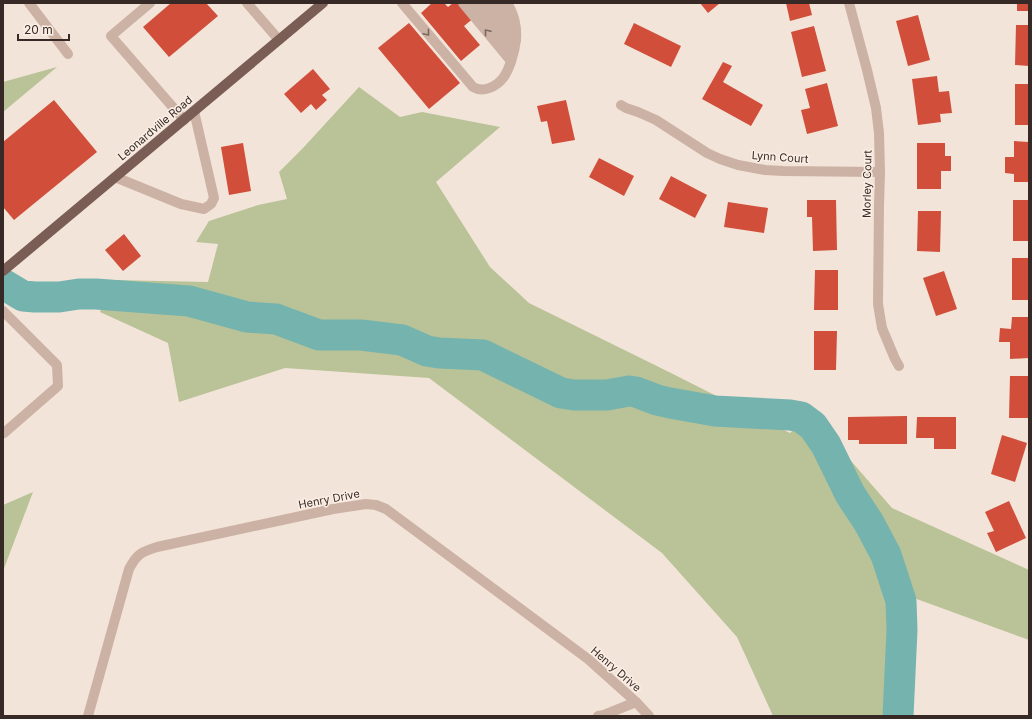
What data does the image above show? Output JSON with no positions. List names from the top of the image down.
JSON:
{
  "streets": {
    "main road": ["Leonardville Road"],
    "street": ["Lynn Court", "Morley Court", "Henry Drive"]
  },
  "crossings": [
    ["Lynn Court", "Morley Court"]
  ],
  "scale_bar": "20 m"
}
